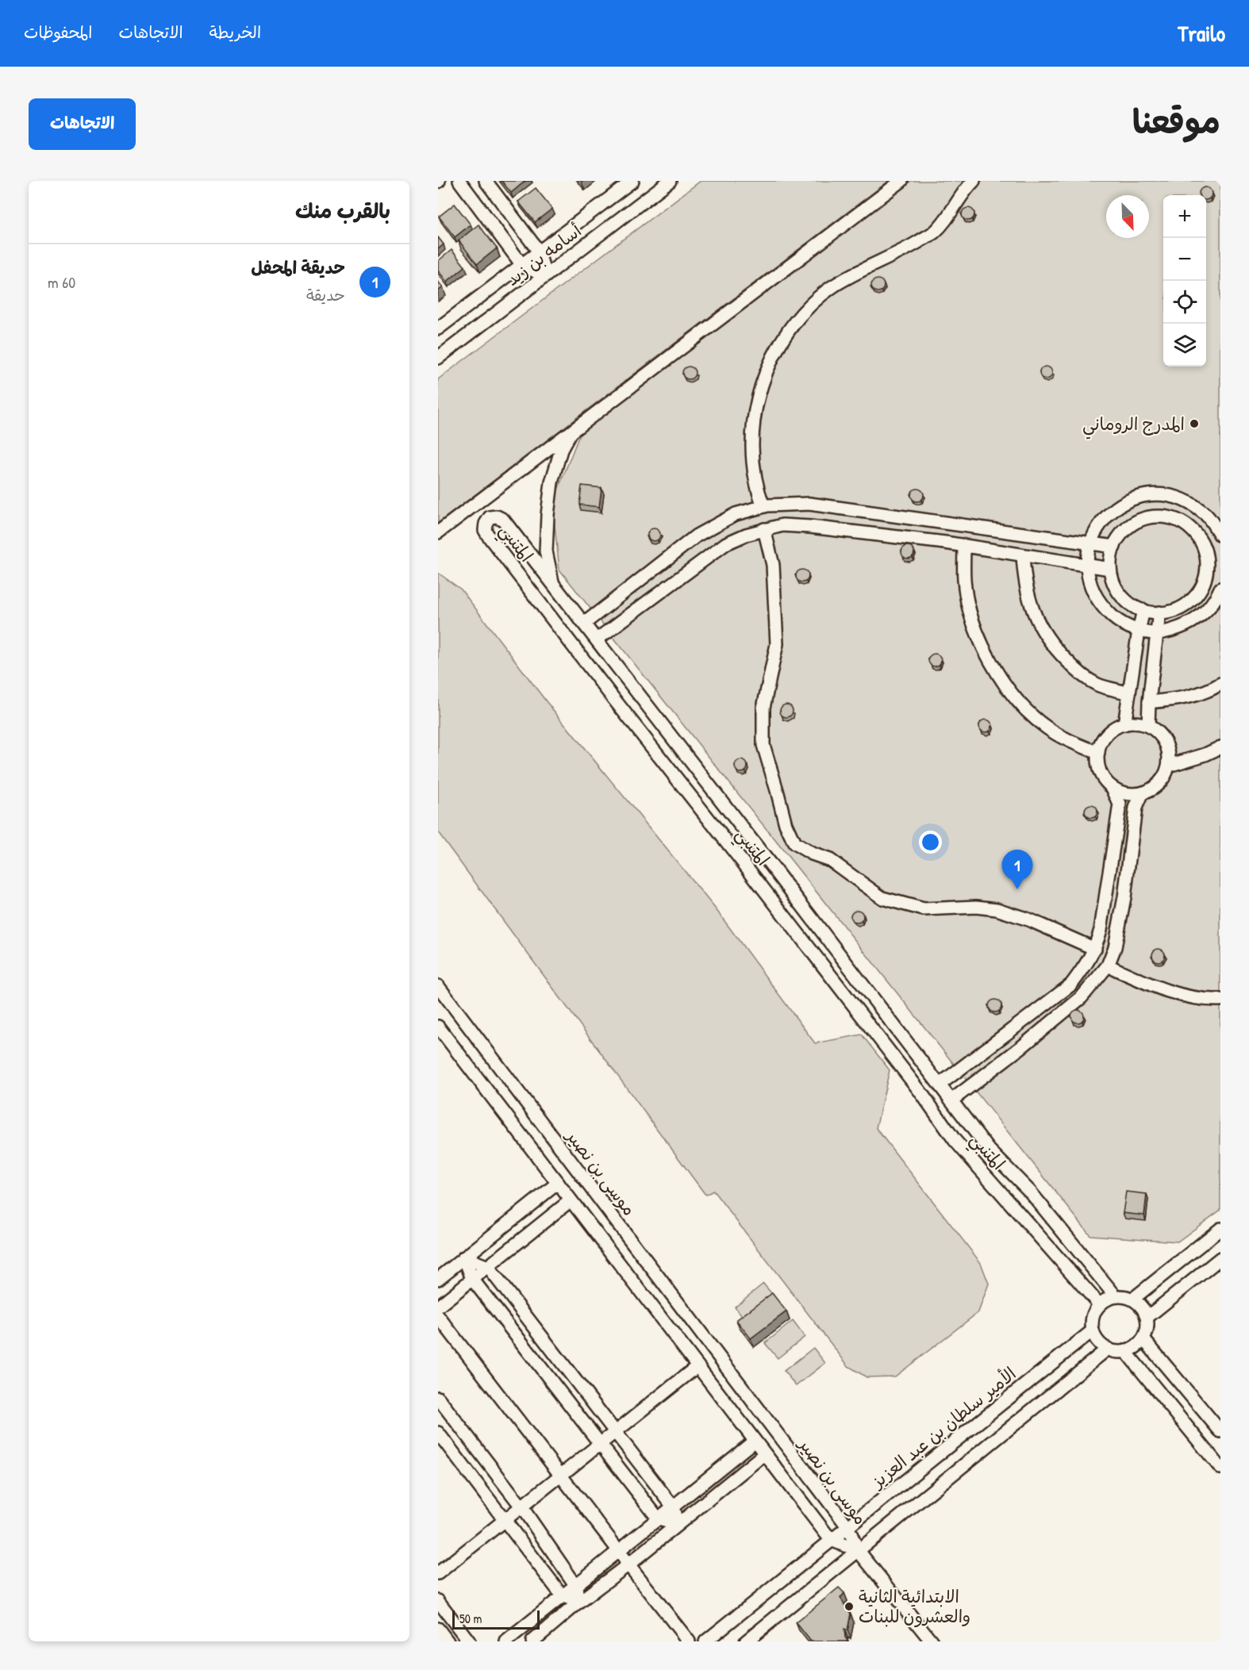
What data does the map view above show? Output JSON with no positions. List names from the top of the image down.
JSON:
{
  "streets": {
    "street": [
      "أسامه بن زيد",
      "المتنبي",
      "موسى بن نصير",
      "الأمير سلطان بن عبد العزيز"
    ]
  },
  "crossings": [
    ["المتنبي", "الأمير سلطان بن عبد العزيز"],
    ["موسى بن نصير", "الأمير سلطان بن عبد العزيز"]
  ],
  "places": ["المدرج الروماني", "الابتدائية الثانية والعشرون للبنات"],
  "scale_bar": "50 m",
  "north": "bottom right",
  "page": {
    "header": "Trailo",
    "nav": ["الخريطة", "الاتجاهات", "المحفوظات"],
    "title": "موقعنا",
    "buttons": "الاتجاهات",
    "heading": "بالقرب منك",
    "map_buttons": ["+", "−"],
    "list": [
      {
        "mark": "1",
        "name": "حديقة المحفل",
        "note": "حديقة",
        "value": "60 m"
      }
    ],
    "pins": "1",
    "scale": "50 m"
  }
}
